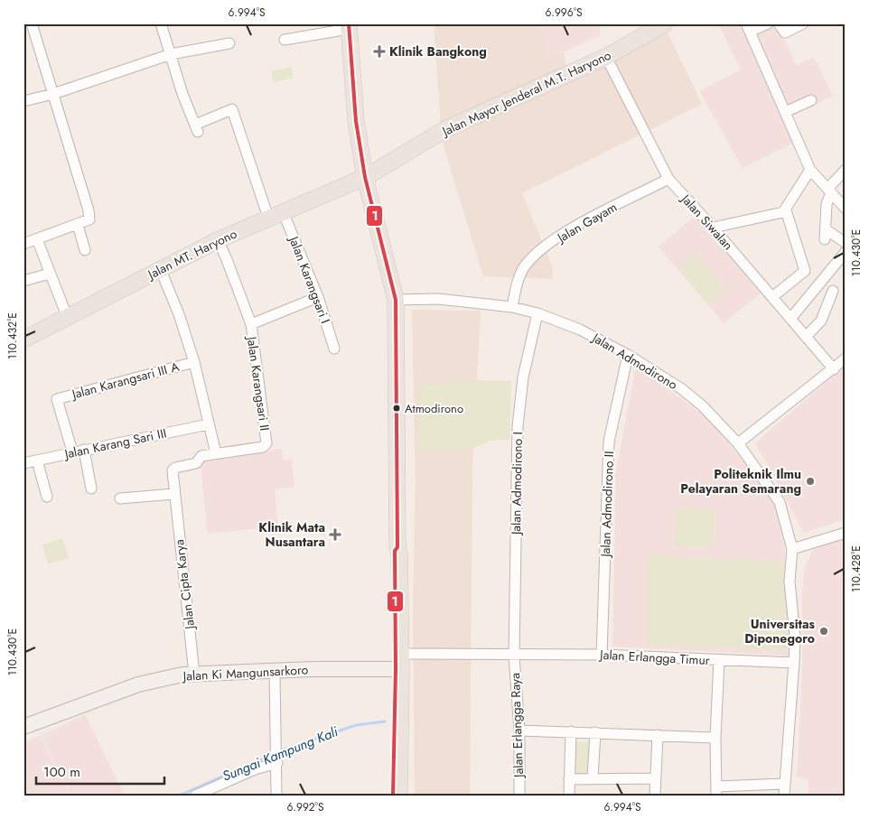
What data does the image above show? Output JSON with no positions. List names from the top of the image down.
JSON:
{
  "streets": {
    "main road": ["Jalan Mayor Jenderal M.T. Haryono", "Jalan MT. Haryono", "Jalan Ki Mangunsarkoro"],
    "street": [
      "Jalan Gayam",
      "Jalan Siwalan",
      "Jalan Karangsari I",
      "Jalan Admodirono",
      "Jalan Karangsari III A",
      "Jalan Karangsari II",
      "Jalan Karang Sari III",
      "Jalan Admodirono I",
      "Jalan Admodirono II",
      "Jalan Cipta Karya",
      "Jalan Erlangga Timur",
      "Jalan Erlangga Raya"
    ]
  },
  "crossings": [
    ["Jalan Mayor Jenderal M.T. Haryono", "Jalan Siwalan"],
    ["Jalan Mayor Jenderal M.T. Haryono", "Jalan MT. Haryono"],
    ["Jalan Gayam", "Jalan Siwalan"],
    ["Jalan Gayam", "Jalan Admodirono"],
    ["Jalan MT. Haryono", "Jalan Karangsari I"],
    ["Jalan MT. Haryono", "Jalan Karangsari II"],
    ["Jalan Karangsari I", "Jalan Karangsari II"],
    ["Jalan Admodirono", "Jalan Admodirono I"],
    ["Jalan Admodirono", "Jalan Admodirono II"],
    ["Jalan Karangsari III A", "Jalan Karang Sari III"],
    ["Jalan Karangsari II", "Jalan Cipta Karya"],
    ["Jalan Admodirono I", "Jalan Erlangga Timur"],
    ["Jalan Admodirono I", "Jalan Erlangga Raya"],
    ["Jalan Admodirono II", "Jalan Erlangga Timur"],
    ["Jalan Cipta Karya", "Jalan Ki Mangunsarkoro"],
    ["Jalan Erlangga Timur", "Jalan Ki Mangunsarkoro"],
    ["Jalan Erlangga Timur", "Jalan Erlangga Raya"]
  ],
  "water": ["Sungai Kampung Kali"],
  "places": {
    "health": ["Klinik Bangkong", "Klinik Mata Nusantara"],
    "other": ["Atmodirono", "Politeknik Ilmu Pelayaran Semarang", "Universitas Diponegoro"]
  },
  "lines": ["transit line 1"],
  "scale_bar": "100 m",
  "coordinates": [
    "6.994°S",
    "6.996°S",
    "110.430°E",
    "110.432°E",
    "110.428°E",
    "6.992°S"
  ]
}
